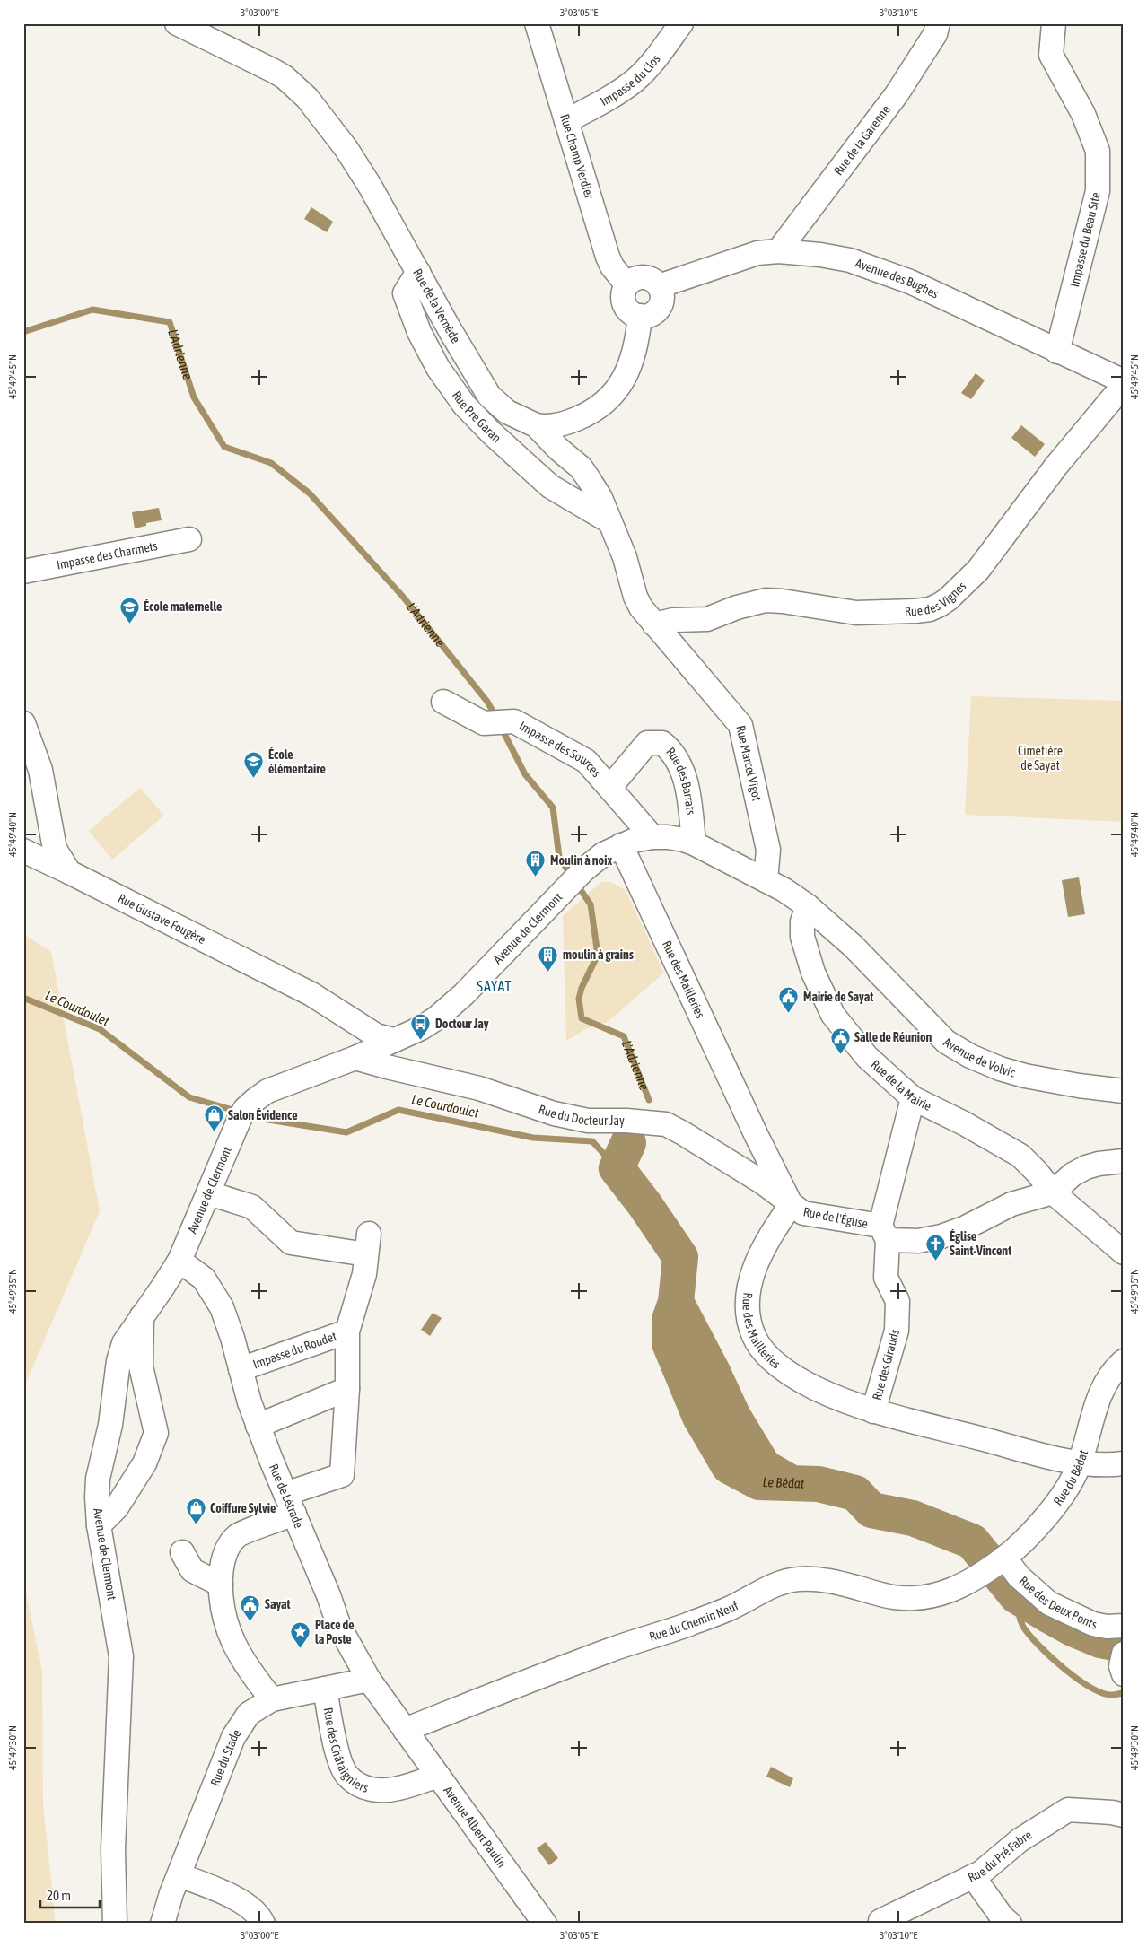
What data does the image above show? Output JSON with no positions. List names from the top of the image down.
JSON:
{
  "streets": {
    "street": [
      "Impasse du Clos",
      "Rue de la Garenne",
      "Rue Champ Verdier",
      "Impasse du Beau Site",
      "Avenue des Bughes",
      "Rue de la Vernède",
      "Rue Pré Garan",
      "Impasse des Charmets",
      "Rue des Vignes",
      "Impasse des Sources",
      "Rue Marcel Vigot",
      "Rue des Barrats",
      "Rue Gustave Fougère",
      "Avenue de Clermont",
      "Rue des Mailleries",
      "Avenue de Volvic",
      "Rue de la Mairie",
      "Rue du Docteur Jay",
      "Rue de l'Église",
      "Impasse du Roudet",
      "Rue des Girauds",
      "Rue du Bédat",
      "Rue de Létrade",
      "Rue des Deux Ponts",
      "Rue du Chemin Neuf",
      "Rue des Châtaigniers",
      "Rue du Stade",
      "Avenue Albert Paulin",
      "Rue du Pré Fabre"
    ]
  },
  "crossings": [
    ["Impasse du Clos", "Rue Champ Verdier"],
    ["Rue de la Garenne", "Avenue des Bughes"],
    ["Rue Champ Verdier", "Avenue des Bughes"],
    ["Impasse du Beau Site", "Avenue des Bughes"],
    ["Rue de la Vernède", "Rue Pré Garan"],
    ["Rue de la Vernède", "Rue des Vignes"],
    ["Rue de la Vernède", "Rue Marcel Vigot"],
    ["Rue des Vignes", "Rue Marcel Vigot"],
    ["Impasse des Sources", "Rue des Barrats"],
    ["Impasse des Sources", "Avenue de Clermont"],
    ["Rue Marcel Vigot", "Avenue de Clermont"],
    ["Rue des Barrats", "Avenue de Clermont"],
    ["Rue Gustave Fougère", "Avenue de Clermont"],
    ["Avenue de Clermont", "Rue des Mailleries"],
    ["Avenue de Clermont", "Avenue de Volvic"],
    ["Avenue de Clermont", "Rue de la Mairie"],
    ["Avenue de Clermont", "Rue du Docteur Jay"],
    ["Avenue de Clermont", "Rue de Létrade"],
    ["Rue des Mailleries", "Rue du Docteur Jay"],
    ["Rue des Mailleries", "Rue de l'Église"],
    ["Rue des Mailleries", "Rue des Girauds"],
    ["Rue des Mailleries", "Rue du Bédat"],
    ["Avenue de Volvic", "Rue de la Mairie"],
    ["Rue de la Mairie", "Rue de l'Église"],
    ["Rue de la Mairie", "Rue des Girauds"],
    ["Rue du Docteur Jay", "Rue de l'Église"],
    ["Rue de l'Église", "Rue des Girauds"],
    ["Impasse du Roudet", "Rue de Létrade"],
    ["Rue du Bédat", "Rue des Deux Ponts"],
    ["Rue du Bédat", "Rue du Chemin Neuf"],
    ["Rue de Létrade", "Rue du Chemin Neuf"],
    ["Rue de Létrade", "Rue du Stade"],
    ["Rue de Létrade", "Avenue Albert Paulin"],
    ["Rue des Deux Ponts", "Rue du Chemin Neuf"],
    ["Rue du Chemin Neuf", "Avenue Albert Paulin"],
    ["Rue des Châtaigniers", "Rue du Stade"],
    ["Rue des Châtaigniers", "Avenue Albert Paulin"]
  ],
  "districts": ["SAYAT"],
  "water": ["L'Adrienne", "Le Courdoulet", "Le Bédat"],
  "parks": ["Cimetière de Sayat"],
  "places": {
    "school or university": ["École maternelle", "École élémentaire"],
    "building": ["Moulin à noix", "moulin à grains"],
    "public building": ["Mairie de Sayat", "Salle de Réunion", "Sayat"],
    "bus stop": ["Docteur Jay"],
    "shop": ["Salon Évidence", "Coiffure Sylvie"],
    "church": ["Église Saint-Vincent"],
    "place": ["Place de la Poste"]
  },
  "scale_bar": "20 m",
  "coordinates": [
    "3°03'00\"E",
    "3°03'05\"E",
    "3°03'10\"E",
    "45°49'45\"N",
    "45°49'40\"N",
    "45°49'35\"N",
    "45°49'30\"N"
  ]
}
